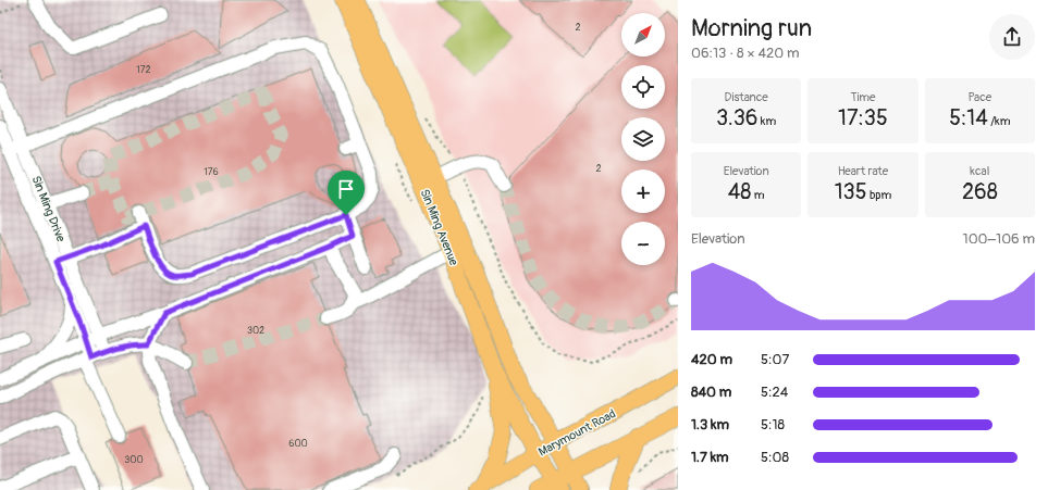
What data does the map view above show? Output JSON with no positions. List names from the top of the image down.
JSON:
{
  "streets": {
    "main road": ["Sin Ming Avenue", "Marymount Road"],
    "street": ["Sin Ming Drive"]
  },
  "crossings": [
    ["Sin Ming Avenue", "Marymount Road"]
  ],
  "house_numbers": [
    "2",
    "172",
    "2",
    "176",
    "302",
    "600",
    "300"
  ],
  "north": "top right",
  "page": {
    "heading": ["Morning run", "06:13 · 8 × 420 m"],
    "map_buttons": ["+", "−"],
    "stats": [
      ["Distance", "3.36 km"],
      ["Time", "17:35"],
      ["Pace", "5:14 /km"],
      ["Elevation", "48 m"],
      ["Heart rate", "135 bpm"],
      ["kcal", "268"]
    ],
    "chart": ["Elevation", "100–106 m"],
    "list": [
      {
        "name": "420 m",
        "note": "5:07"
      },
      {
        "name": "840 m",
        "note": "5:24"
      },
      {
        "name": "1.3 km",
        "note": "5:18"
      },
      {
        "name": "1.7 km",
        "note": "5:08"
      }
    ]
  }
}
